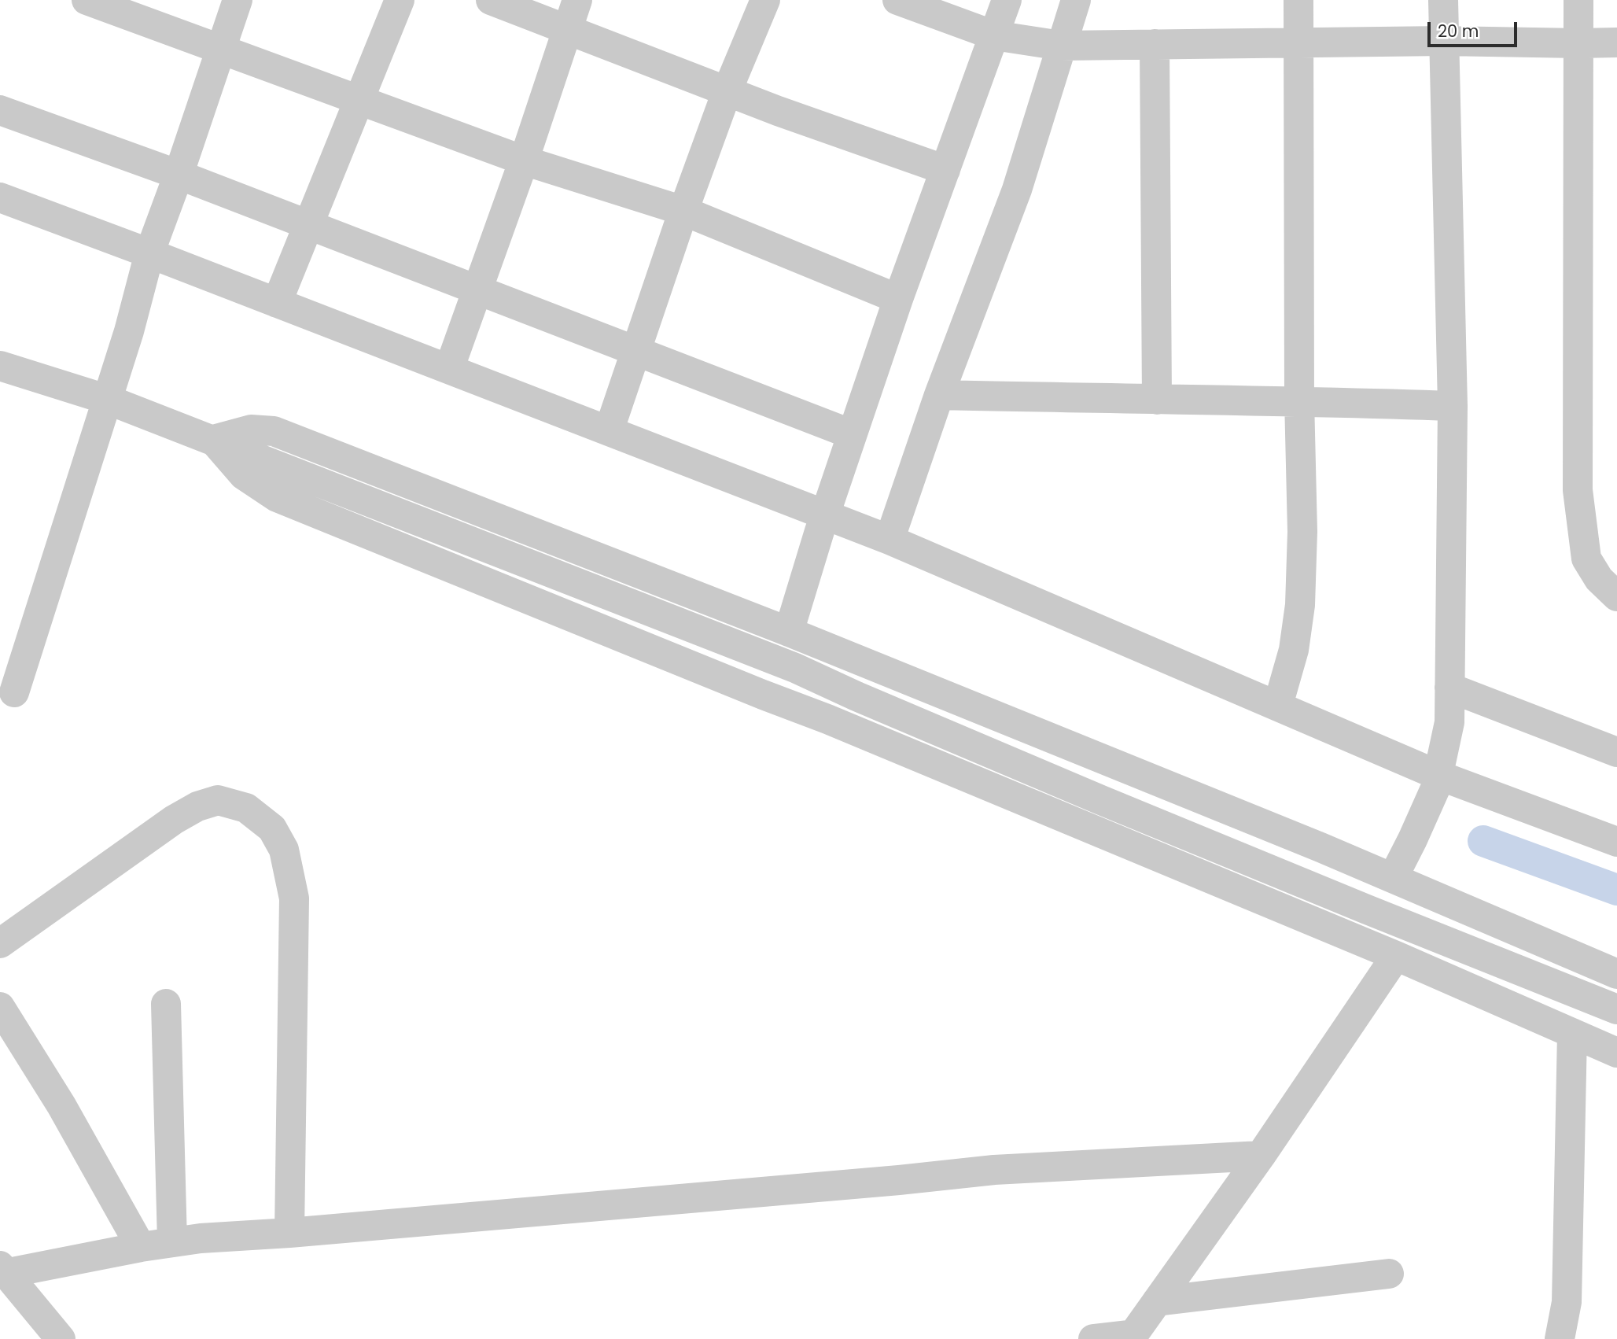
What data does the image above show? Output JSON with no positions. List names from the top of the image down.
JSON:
{
  "scale_bar": "20 m"
}
